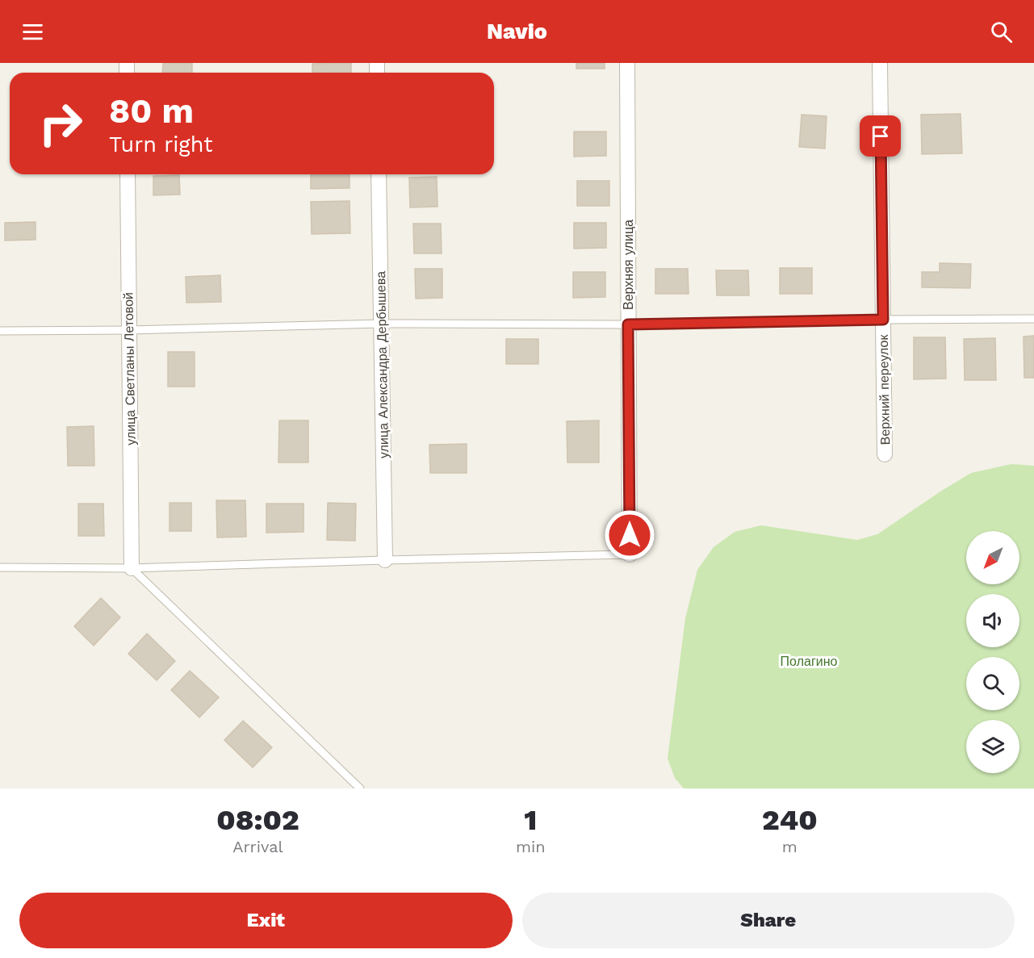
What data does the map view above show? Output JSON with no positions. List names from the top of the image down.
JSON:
{
  "streets": {
    "street": [
      "Верхняя улица",
      "улица Александра Дербышева",
      "улица Светланы Летовой",
      "Верхний переулок"
    ]
  },
  "parks": ["Полагино"],
  "north": "bottom left",
  "page": {
    "header": "Navio",
    "turn": ["80 m", "Turn right"],
    "eta": [
      "08:02",
      "Arrival",
      "1",
      "min",
      "240",
      "m"
    ],
    "buttons": ["Exit", "Share"]
  }
}
